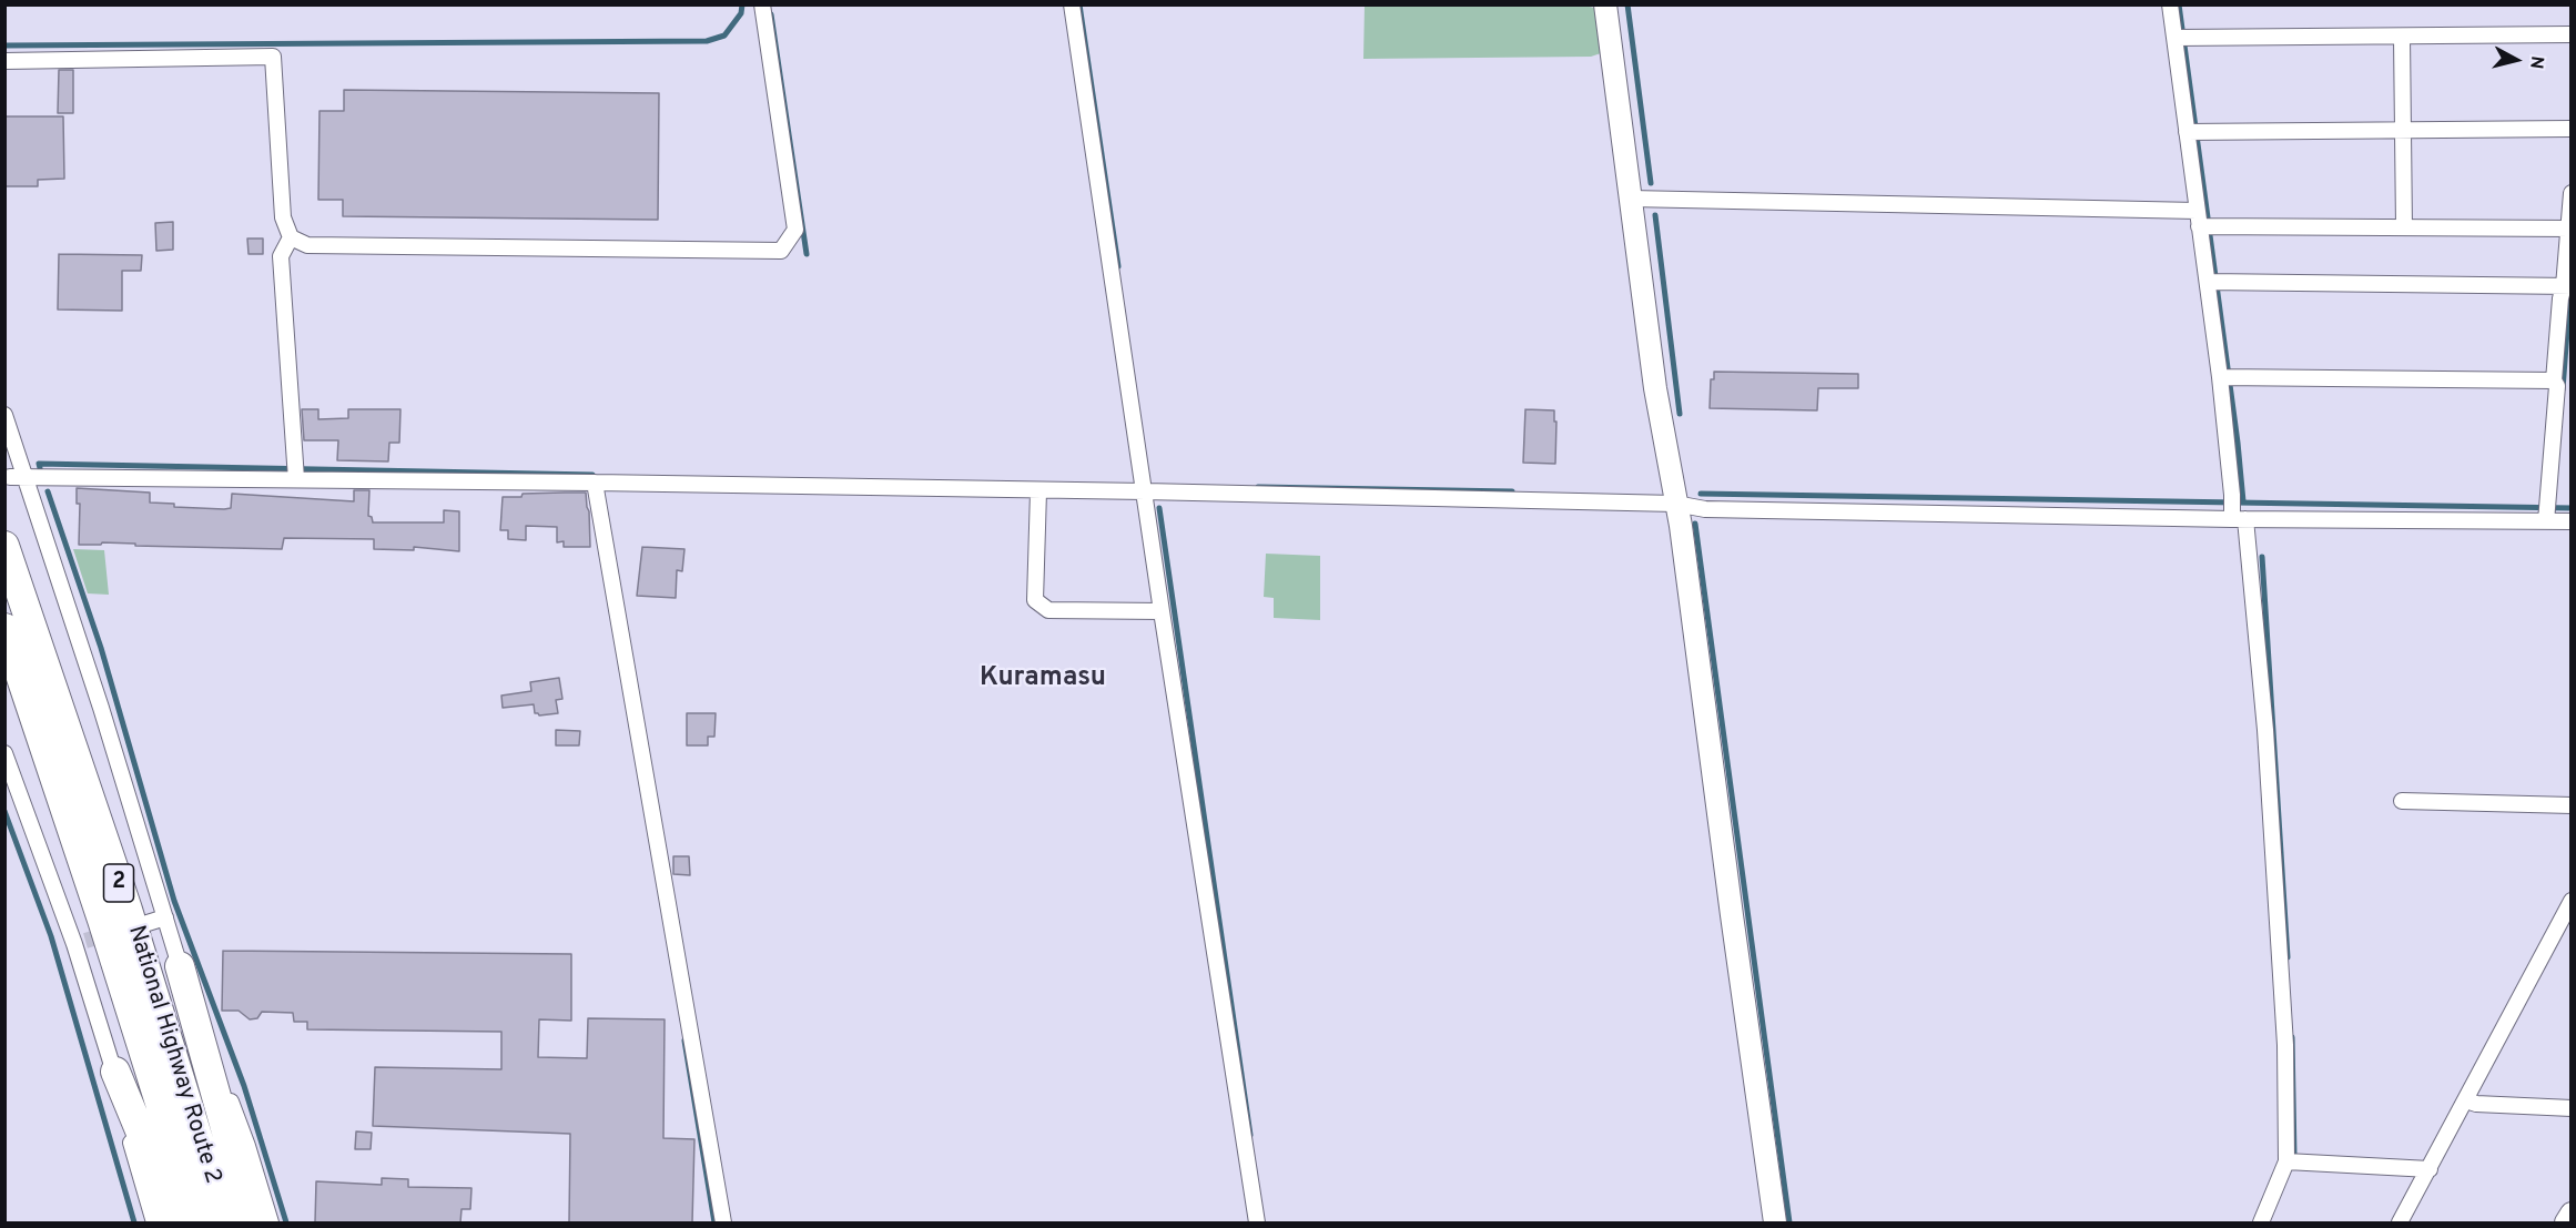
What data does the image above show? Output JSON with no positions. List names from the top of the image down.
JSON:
{
  "streets": {
    "highway": ["2", "National Highway Route 2"]
  },
  "districts": ["Kuramasu"],
  "north": "right"
}
